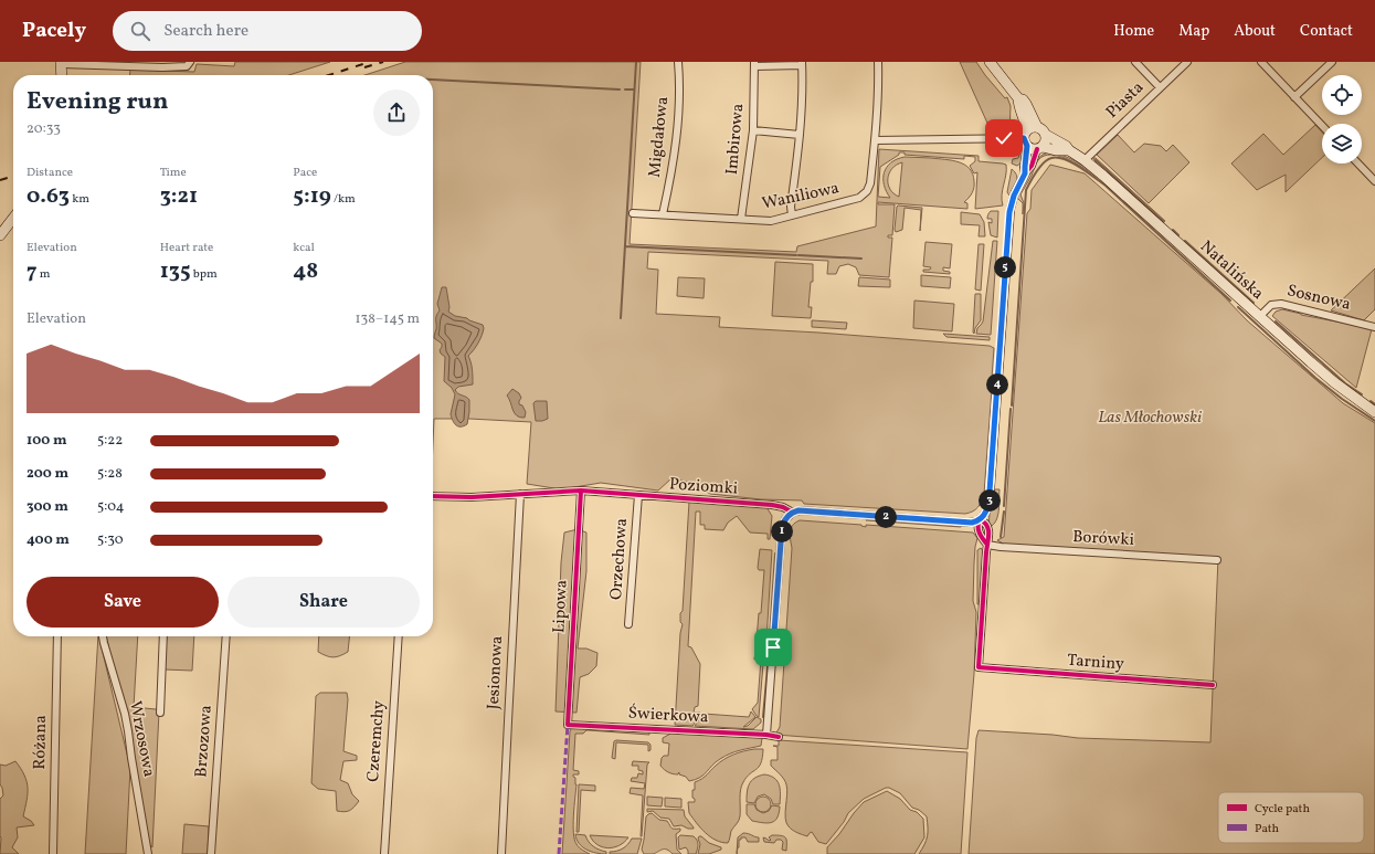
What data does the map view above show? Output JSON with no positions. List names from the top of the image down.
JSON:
{
  "streets": {
    "main road": ["Natalińska"],
    "street": [
      "Piasta",
      "Migdałowa",
      "Imbirowa",
      "Waniliowa",
      "Sosnowa",
      "Poziomki",
      "Borówki",
      "Orzechowa",
      "Lipowa",
      "Tarniny",
      "Jesionowa",
      "Świerkowa",
      "Wrzosowa",
      "Brzozowa",
      "Czeremchy",
      "Różana"
    ]
  },
  "crossings": [
    ["Piasta", "Natalińska"],
    ["Migdałowa", "Waniliowa"],
    ["Imbirowa", "Waniliowa"],
    ["Natalińska", "Sosnowa"],
    ["Poziomki", "Orzechowa"],
    ["Poziomki", "Lipowa"],
    ["Poziomki", "Jesionowa"],
    ["Borówki", "Tarniny"],
    ["Lipowa", "Świerkowa"]
  ],
  "parks": ["Las Młochowski"],
  "legend": ["Cycle path", "Path"],
  "page": {
    "header": "Pacely",
    "search": "Search here",
    "nav": [
      "Home",
      "Map",
      "About",
      "Contact"
    ],
    "heading": ["Evening run", "20:33"],
    "stats": [
      ["Distance", "0.63 km"],
      ["Time", "3:21"],
      ["Pace", "5:19 /km"],
      ["Elevation", "7 m"],
      ["Heart rate", "135 bpm"],
      ["kcal", "48"]
    ],
    "pins": [
      "5",
      "4",
      "3",
      "2",
      "1"
    ],
    "chart": ["Elevation", "138–145 m"],
    "list": [
      {
        "name": "100 m",
        "note": "5:22"
      },
      {
        "name": "200 m",
        "note": "5:28"
      },
      {
        "name": "300 m",
        "note": "5:04"
      },
      {
        "name": "400 m",
        "note": "5:30"
      }
    ],
    "buttons": ["Save", "Share"]
  }
}
